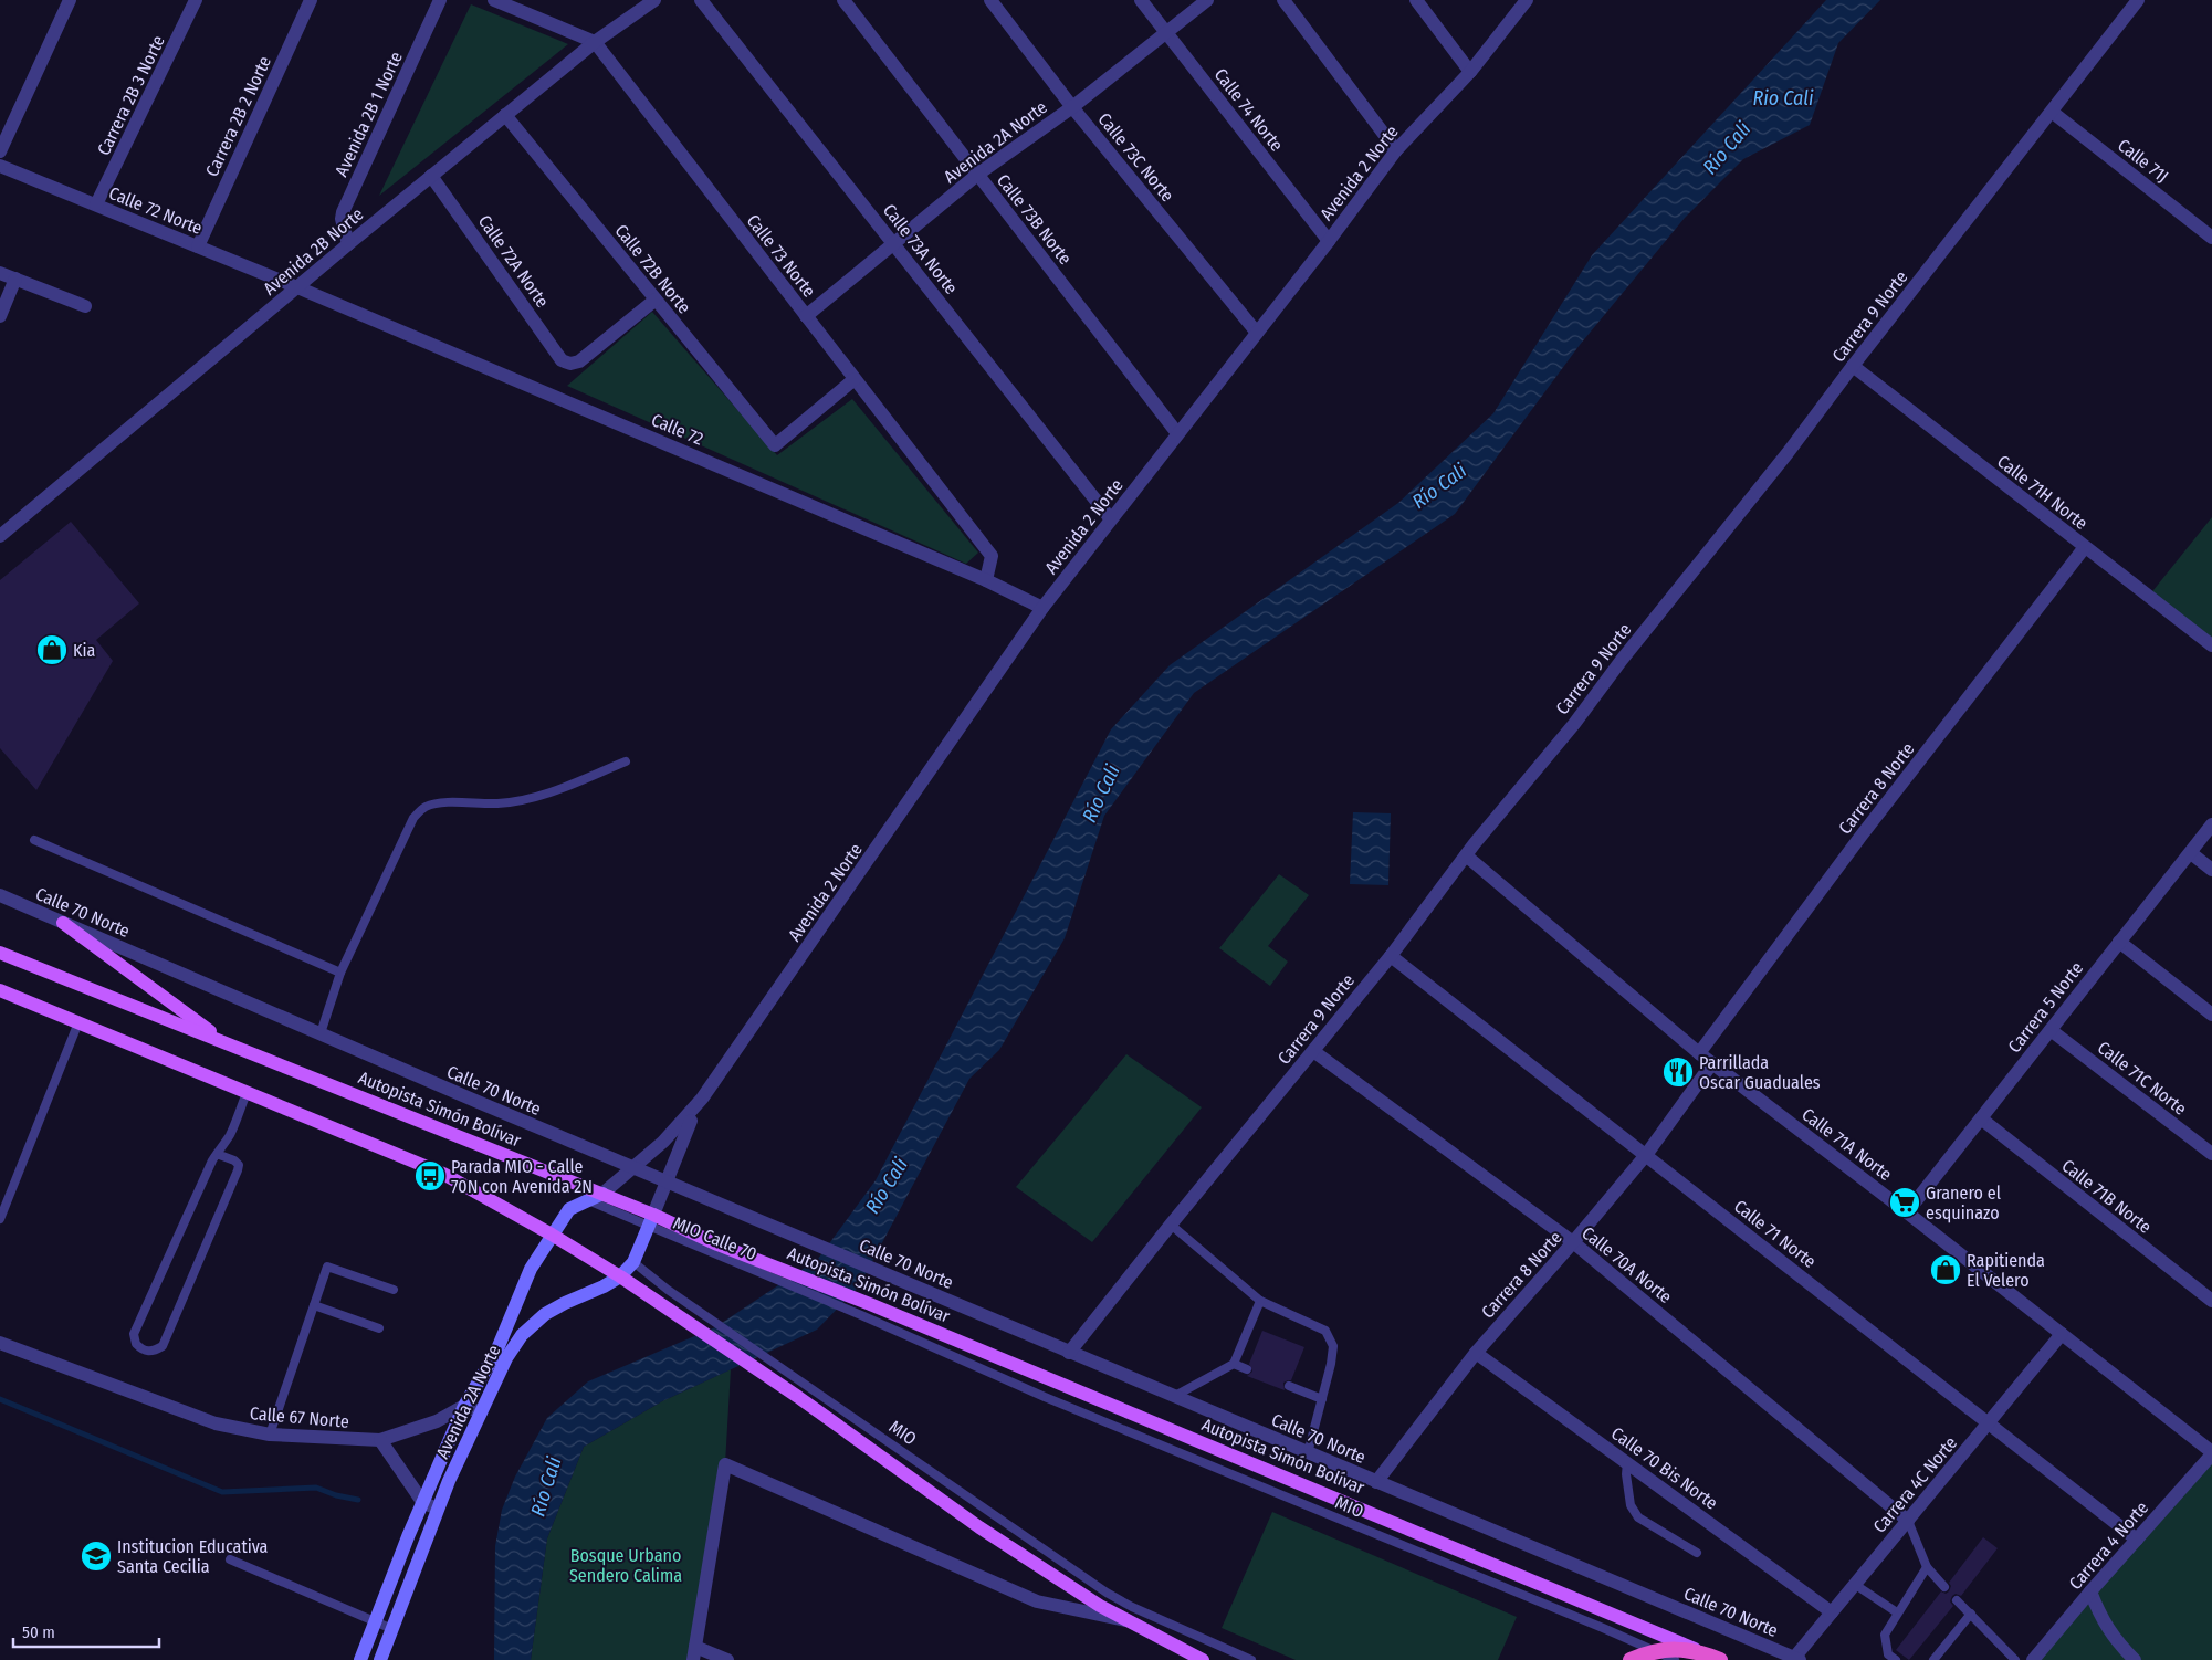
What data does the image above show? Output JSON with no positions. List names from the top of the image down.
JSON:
{
  "streets": {
    "highway": ["Autopista Simón Bolívar"],
    "main road": ["Avenida 2A Norte"],
    "street": [
      "Carrera 2B 3 Norte",
      "Calle 74 Norte",
      "Avenida 2B 1 Norte",
      "Carrera 2B 2 Norte",
      "Calle 73C Norte",
      "Calle 71J",
      "Avenida 2 Norte",
      "Calle 72 Norte",
      "Calle 73B Norte",
      "Calle 73A Norte",
      "Avenida 2B Norte",
      "Calle 73 Norte",
      "Calle 72A Norte",
      "Calle 72B Norte",
      "Carrera 9 Norte",
      "Calle 72",
      "Calle 71H Norte",
      "Carrera 8 Norte",
      "Calle 70 Norte",
      "Carrera 5 Norte",
      "Calle 71C Norte",
      "Calle 71A Norte",
      "Calle 71B Norte",
      "Calle 71 Norte",
      "Calle 70A Norte",
      "Calle 67 Norte",
      "Calle 70 Bis Norte",
      "Carrera 4C Norte",
      "Carrera 4 Norte"
    ],
    "lane": ["MIO Calle 70", "MIO"]
  },
  "crossings": [
    ["Carrera 2B 3 Norte", "Calle 72 Norte"],
    ["Calle 74 Norte", "Avenida 2A Norte"],
    ["Calle 74 Norte", "Avenida 2 Norte"],
    ["Avenida 2B 1 Norte", "Avenida 2B Norte"],
    ["Carrera 2B 2 Norte", "Calle 72 Norte"],
    ["Avenida 2A Norte", "Calle 73C Norte"],
    ["Avenida 2A Norte", "Avenida 2 Norte"],
    ["Avenida 2A Norte", "Calle 73B Norte"],
    ["Avenida 2A Norte", "Calle 73A Norte"],
    ["Avenida 2A Norte", "Calle 73 Norte"],
    ["Avenida 2A Norte", "Calle 70 Norte"],
    ["Avenida 2A Norte", "Autopista Simón Bolívar"],
    ["Avenida 2A Norte", "MIO Calle 70"],
    ["Avenida 2A Norte", "Calle 67 Norte"],
    ["Avenida 2A Norte", "MIO"],
    ["Calle 73C Norte", "Avenida 2 Norte"],
    ["Calle 71J", "Carrera 9 Norte"],
    ["Avenida 2 Norte", "Calle 73B Norte"],
    ["Avenida 2 Norte", "Calle 73A Norte"],
    ["Avenida 2 Norte", "Calle 72"],
    ["Avenida 2 Norte", "Calle 70 Norte"],
    ["Calle 72 Norte", "Avenida 2B Norte"],
    ["Calle 72 Norte", "Calle 72"],
    ["Avenida 2B Norte", "Calle 73 Norte"],
    ["Avenida 2B Norte", "Calle 72A Norte"],
    ["Avenida 2B Norte", "Calle 72B Norte"],
    ["Avenida 2B Norte", "Calle 72"],
    ["Calle 73 Norte", "Calle 72B Norte"],
    ["Calle 73 Norte", "Calle 72"],
    ["Calle 72A Norte", "Calle 72B Norte"],
    ["Carrera 9 Norte", "Calle 71H Norte"],
    ["Carrera 9 Norte", "Calle 70 Norte"],
    ["Carrera 9 Norte", "Calle 71A Norte"],
    ["Carrera 9 Norte", "Calle 71 Norte"],
    ["Carrera 9 Norte", "Calle 70A Norte"],
    ["Calle 71H Norte", "Carrera 8 Norte"],
    ["Carrera 8 Norte", "Calle 70 Norte"],
    ["Carrera 8 Norte", "Calle 71A Norte"],
    ["Carrera 8 Norte", "Calle 71 Norte"],
    ["Carrera 8 Norte", "Calle 70A Norte"],
    ["Carrera 8 Norte", "Calle 70 Bis Norte"],
    ["Calle 70 Norte", "Carrera 4C Norte"],
    ["Carrera 5 Norte", "Calle 71C Norte"],
    ["Carrera 5 Norte", "Calle 71A Norte"],
    ["Carrera 5 Norte", "Calle 71B Norte"],
    ["Autopista Simón Bolívar", "MIO Calle 70"],
    ["Calle 71A Norte", "Carrera 4C Norte"],
    ["Calle 71A Norte", "Carrera 4 Norte"],
    ["Calle 71 Norte", "Carrera 4C Norte"],
    ["Calle 71 Norte", "Carrera 4 Norte"],
    ["MIO Calle 70", "MIO"],
    ["Calle 70A Norte", "Carrera 4C Norte"],
    ["Calle 70 Bis Norte", "Carrera 4C Norte"]
  ],
  "water": ["Rio Cali", "Río Cali"],
  "parks": ["Bosque Urbano Sendero Calima"],
  "places": {
    "shop": ["Kia", "Rapitienda El Velero"],
    "restaurant": ["Parrillada Oscar Guaduales"],
    "bus stop": ["Parada MIO - Calle 70N con Avenida 2N"],
    "supermarket": ["Granero el esquinazo"],
    "school or university": ["Institucion Educativa Santa Cecilia"]
  },
  "scale_bar": "50 m"
}
